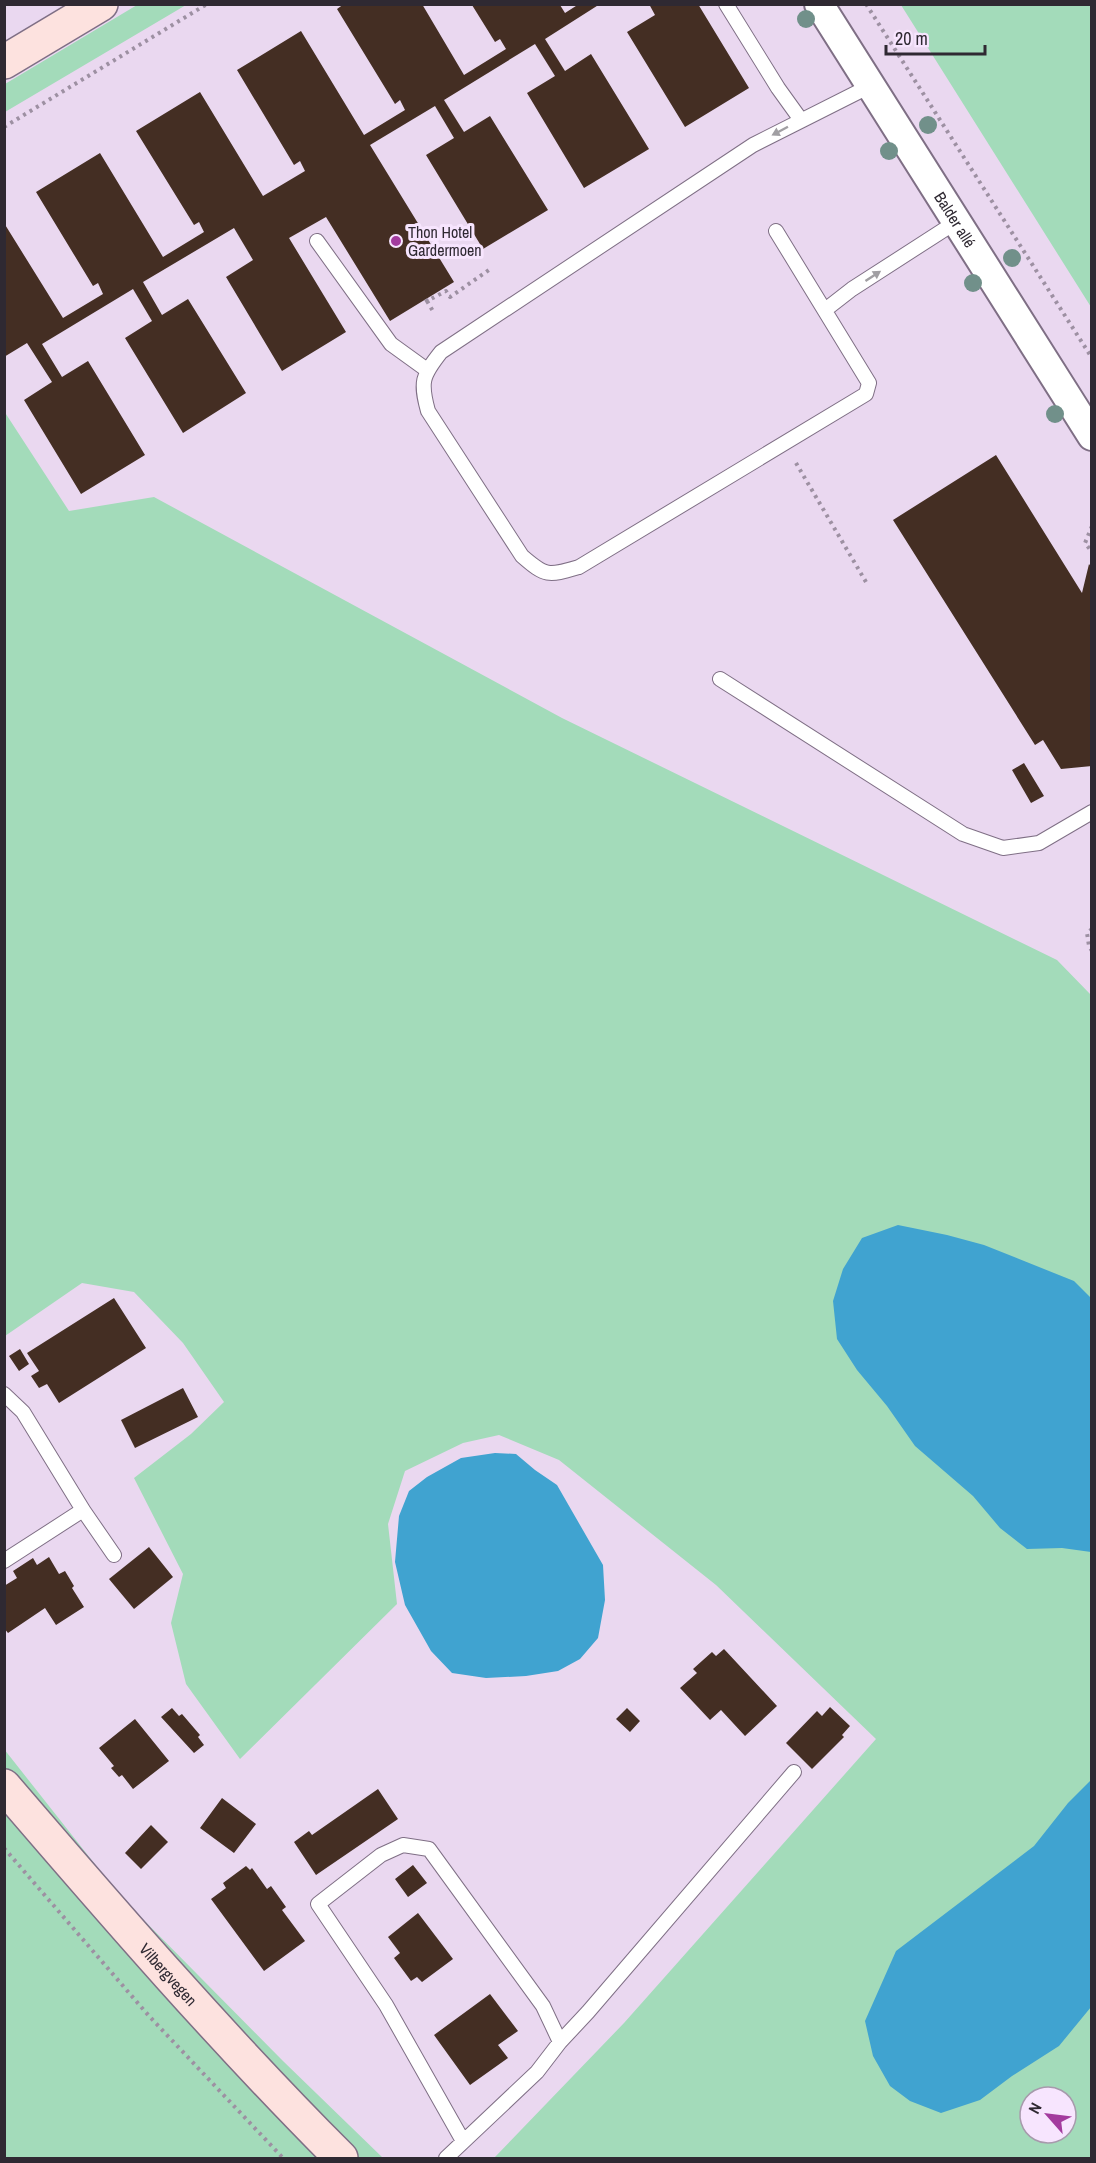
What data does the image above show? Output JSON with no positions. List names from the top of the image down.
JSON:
{
  "streets": {
    "main road": ["Vilbergvegen"],
    "street": ["Balder allé"]
  },
  "places": ["Thon Hotel Gardermoen"],
  "scale_bar": "20 m",
  "north": "top left"
}
